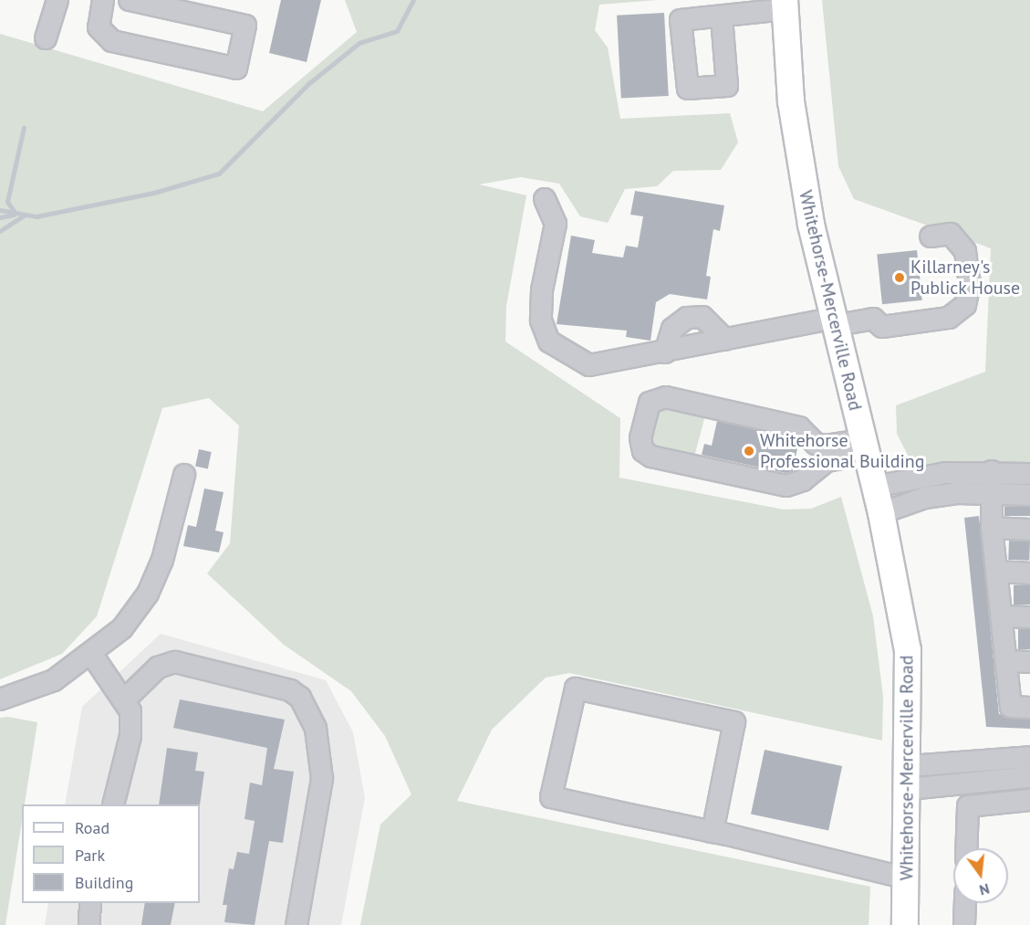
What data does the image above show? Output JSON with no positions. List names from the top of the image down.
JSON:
{
  "streets": {
    "main road": ["Whitehorse-Mercerville Road"]
  },
  "places": ["Killarney's Publick House", "Whitehorse Professional Building"],
  "legend": ["Road", "Park", "Building"],
  "north": "bottom"
}
